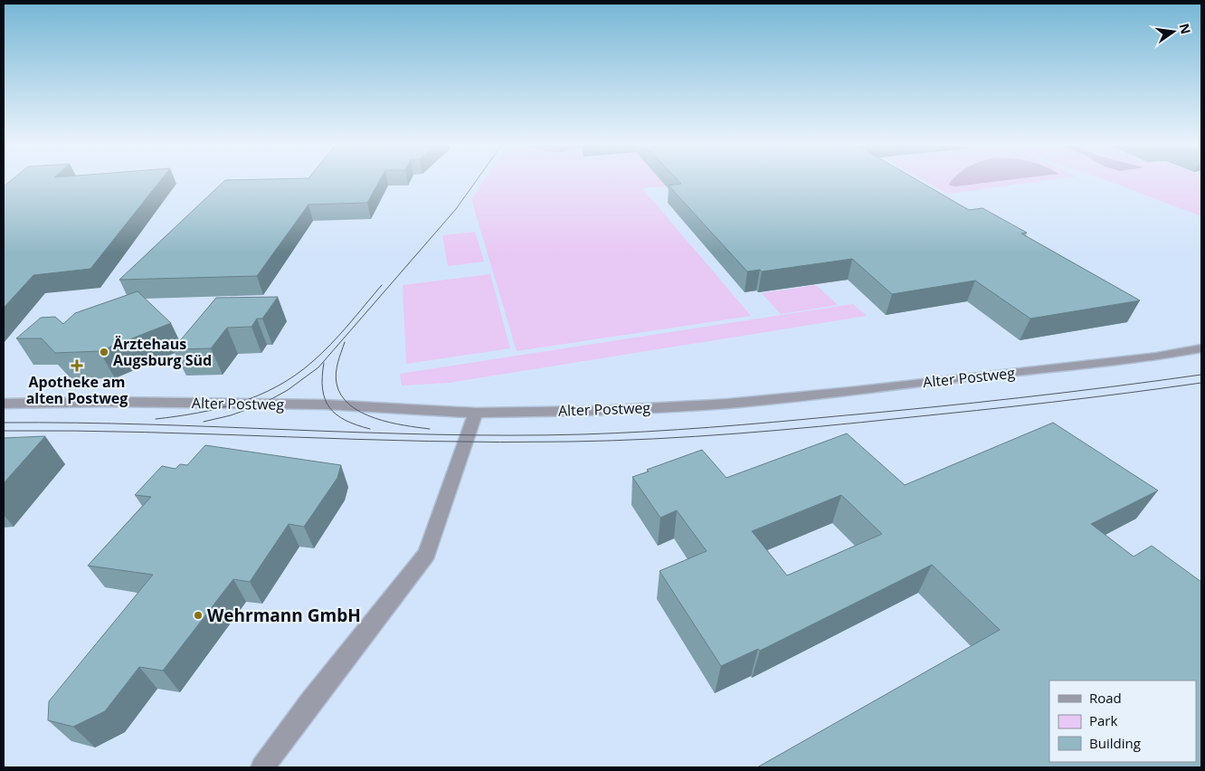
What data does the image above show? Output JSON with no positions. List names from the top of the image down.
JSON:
{
  "streets": {
    "street": ["Alter Postweg"]
  },
  "places": {
    "other": ["Ärztehaus Augsburg Süd", "Wehrmann GmbH"],
    "health": ["Apotheke am alten Postweg"]
  },
  "legend": ["Road", "Park", "Building"],
  "north": "right"
}
